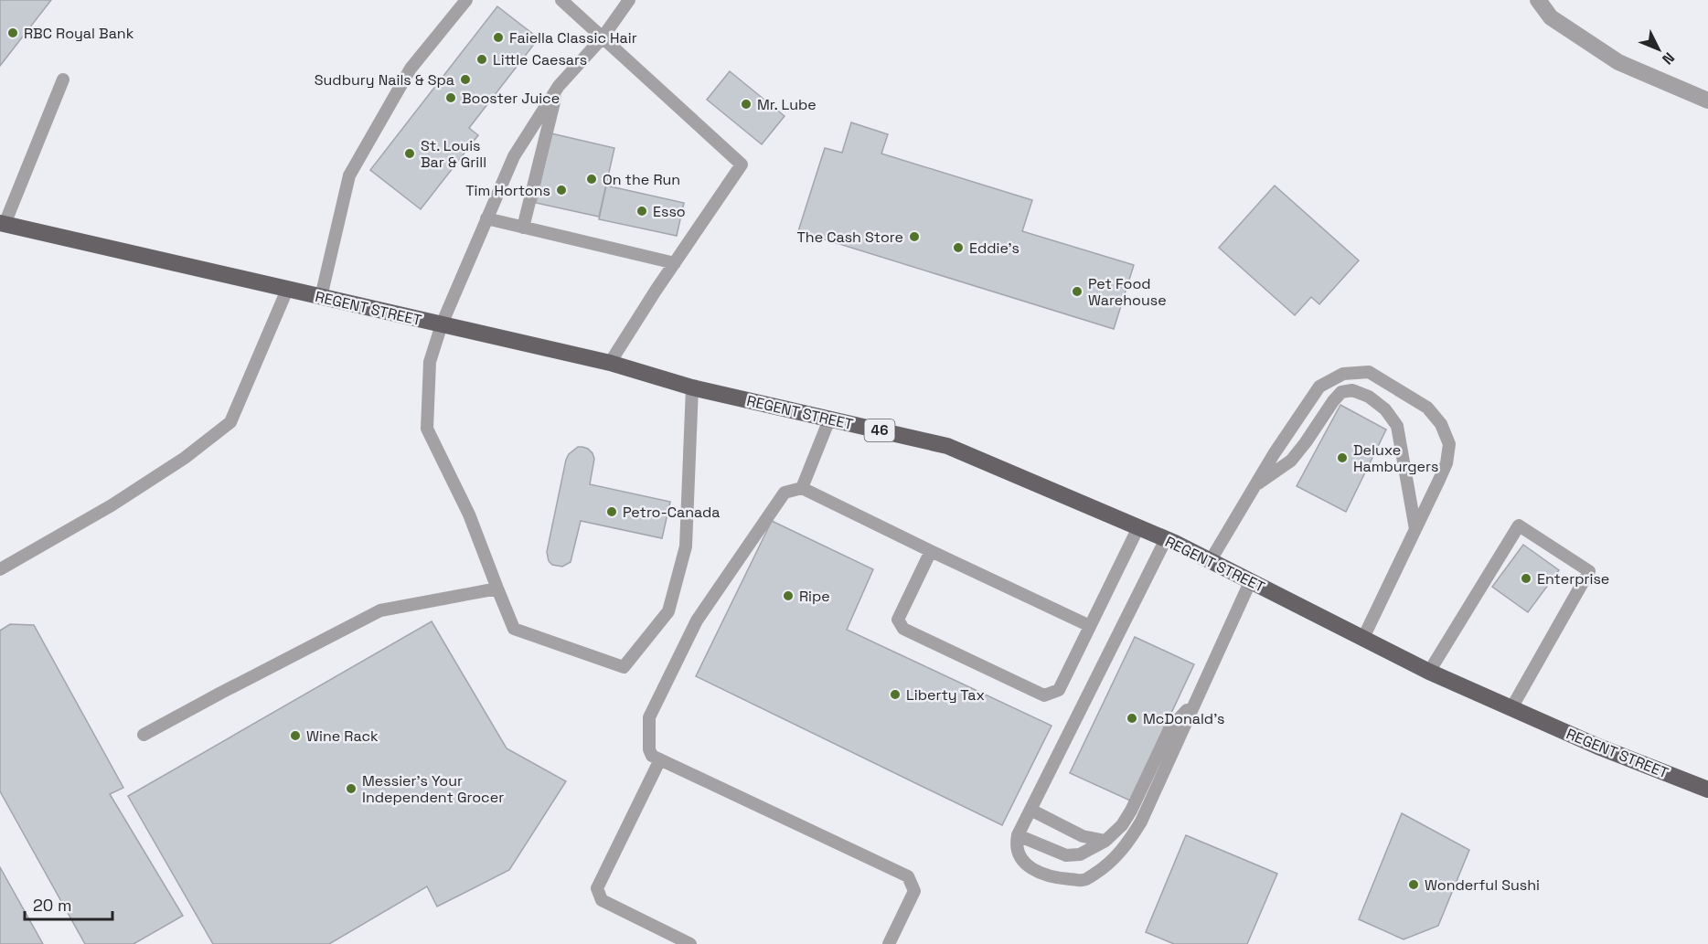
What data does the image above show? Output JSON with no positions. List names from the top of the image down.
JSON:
{
  "streets": {
    "main road": ["REGENT STREET", "46"]
  },
  "places": [
    "RBC Royal Bank",
    "Faiella Classic Hair",
    "Little Caesars",
    "Sudbury Nails & Spa",
    "Booster Juice",
    "Mr. Lube",
    "St. Louis Bar & Grill",
    "On the Run",
    "Tim Hortons",
    "Esso",
    "The Cash Store",
    "Eddie's",
    "Pet Food Warehouse",
    "Deluxe Hamburgers",
    "Petro-Canada",
    "Enterprise",
    "Ripe",
    "Liberty Tax",
    "McDonald's",
    "Wine Rack",
    "Messier's Your Independent Grocer",
    "Wonderful Sushi"
  ],
  "scale_bar": "20 m",
  "north": "bottom right"
}
